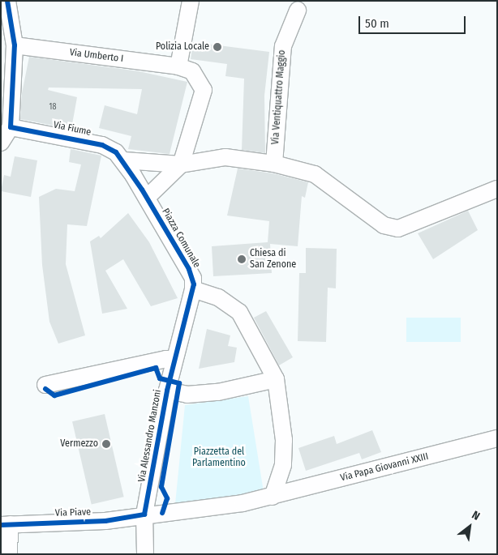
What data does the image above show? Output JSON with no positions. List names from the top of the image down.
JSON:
{
  "streets": {
    "street": [
      "Via Umberto I",
      "Via Ventiquattro Maggio",
      "Via Fiume",
      "Piazza Comunale",
      "Via Alessandro Manzoni",
      "Via Papa Giovanni XXIII",
      "Via Piave"
    ]
  },
  "crossings": [
    ["Via Fiume", "Piazza Comunale"],
    ["Piazza Comunale", "Via Alessandro Manzoni"],
    ["Via Alessandro Manzoni", "Via Piave"],
    ["Via Papa Giovanni XXIII", "Via Piave"]
  ],
  "parks": ["Piazzetta del Parlamentino"],
  "places": ["Polizia Locale", "Chiesa di San Zenone", "Vermezzo"],
  "house_numbers": ["18"],
  "scale_bar": "50 m",
  "north": "top right"
}
